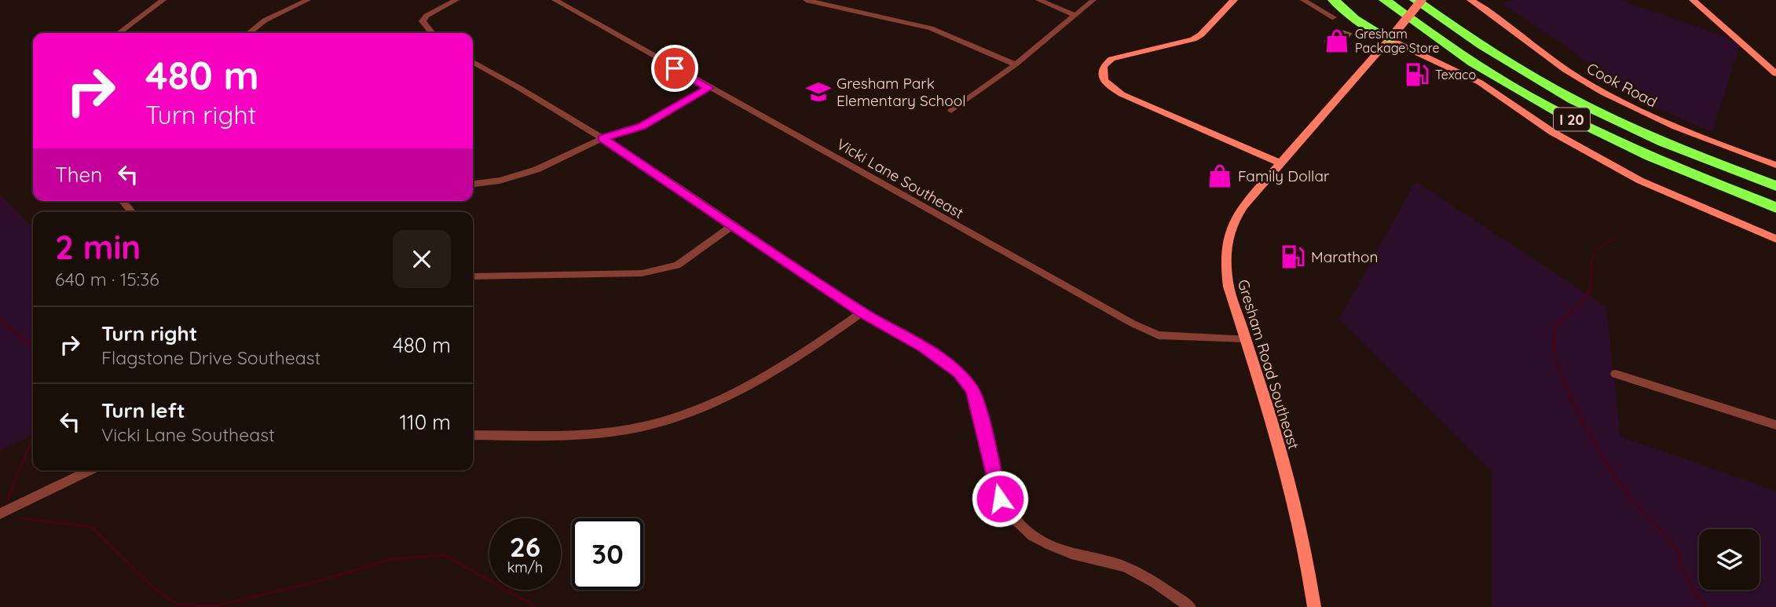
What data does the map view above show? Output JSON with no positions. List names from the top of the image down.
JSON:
{
  "streets": {
    "highway": ["I 20"],
    "street": ["Cook Road", "Vicki Lane Southeast", "Gresham Road Southeast"]
  },
  "crossings": [
    ["Vicki Lane Southeast", "Gresham Road Southeast"]
  ],
  "places": {
    "shop": ["Gresham Package Store", "Family Dollar"],
    "fuel station": ["Texaco", "Marathon"],
    "school or university": ["Gresham Park Elementary School"]
  },
  "page": {
    "turn": ["480 m", "Turn right"],
    "then": "Then",
    "heading": ["2 min", "640 m · 15:36"],
    "list": [
      {
        "name": "Turn right",
        "note": "Flagstone Drive Southeast",
        "value": "480 m"
      },
      {
        "name": "Turn left",
        "note": "Vicki Lane Southeast",
        "value": "110 m"
      }
    ],
    "speed": "26 km/h",
    "limit": "30"
  }
}
